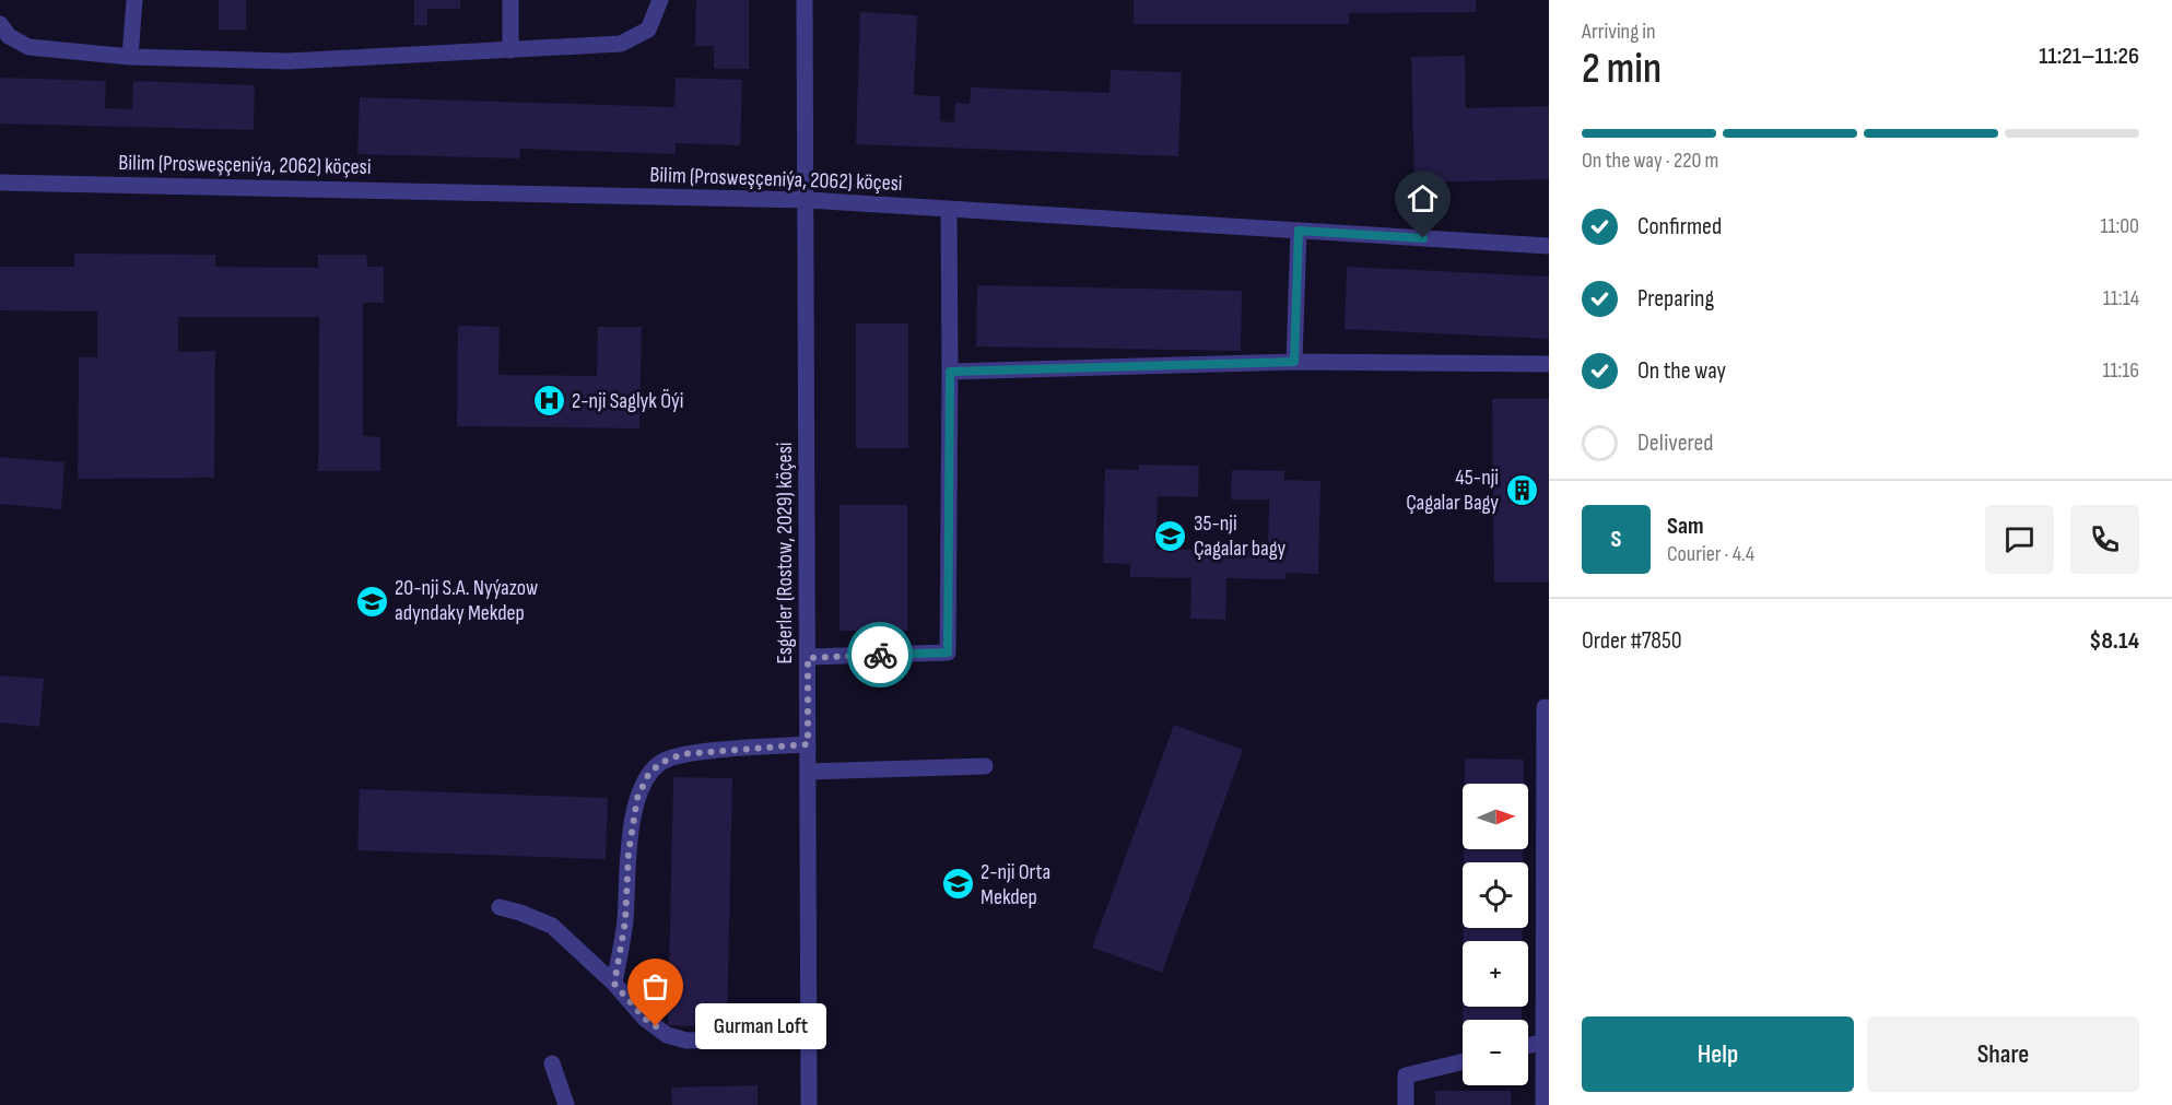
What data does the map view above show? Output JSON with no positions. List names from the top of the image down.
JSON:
{
  "streets": {
    "street": ["Bilim (Prosweşçeniýa, 2062) köçesi", "Esgerler (Rostow, 2029) köçesi"]
  },
  "crossings": [
    ["Bilim (Prosweşçeniýa, 2062) köçesi", "Esgerler (Rostow, 2029) köçesi"]
  ],
  "places": {
    "hospital": ["2-nji Saglyk Öýi"],
    "building": ["45-nji Çagalar Bagy"],
    "school or university": ["35-nji Çagalar bagy", "20-nji S.A. Nyýazow adyndaky Mekdep", "2-nji Orta Mekdep"],
    "other": ["Gurman Loft"]
  },
  "north": "right",
  "page": {
    "heading": ["2 min", "Arriving in", "11:21–11:26"],
    "panel": [
      "Sam",
      "Courier · 4.4",
      "Order #7850",
      "$8.14"
    ],
    "bar": "On the way · 220 m",
    "list": [
      ["Confirmed", "11:00"],
      ["Preparing", "11:14"],
      ["On the way", "11:16"],
      "Delivered"
    ],
    "round": "S",
    "map_buttons": ["+", "−"],
    "bubble": "Gurman Loft",
    "buttons": ["Help", "Share"]
  }
}
